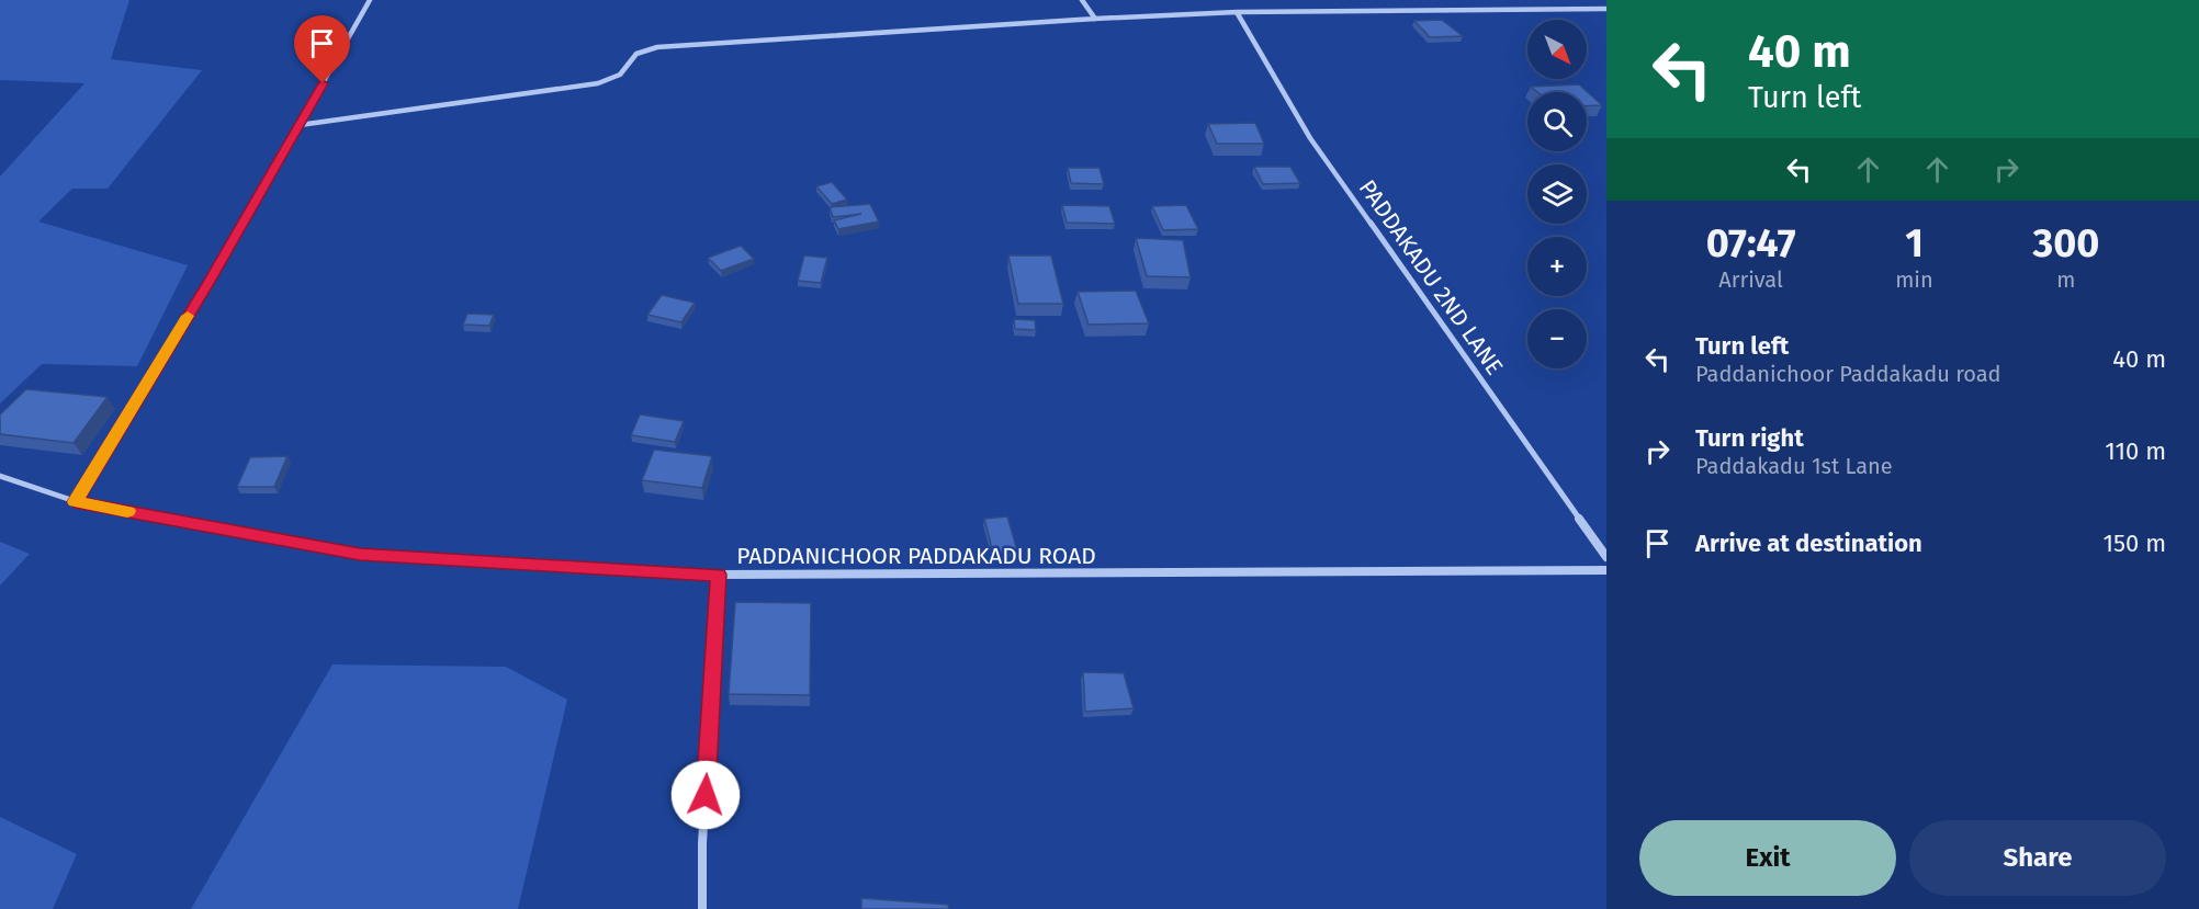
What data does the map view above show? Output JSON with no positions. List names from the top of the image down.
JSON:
{
  "streets": {
    "street": ["PADDAKADU 2ND LANE", "PADDANICHOOR PADDAKADU ROAD"]
  },
  "north": "bottom right",
  "page": {
    "turn": ["40 m", "Turn left"],
    "map_buttons": ["+", "−"],
    "eta": [
      "07:47",
      "Arrival",
      "1",
      "min",
      "300",
      "m"
    ],
    "list": [
      {
        "name": "Turn left",
        "note": "Paddanichoor Paddakadu road",
        "value": "40 m"
      },
      {
        "name": "Turn right",
        "note": "Paddakadu 1st Lane",
        "value": "110 m"
      },
      {
        "name": "Arrive at destination",
        "value": "150 m"
      }
    ],
    "buttons": ["Exit", "Share"]
  }
}
